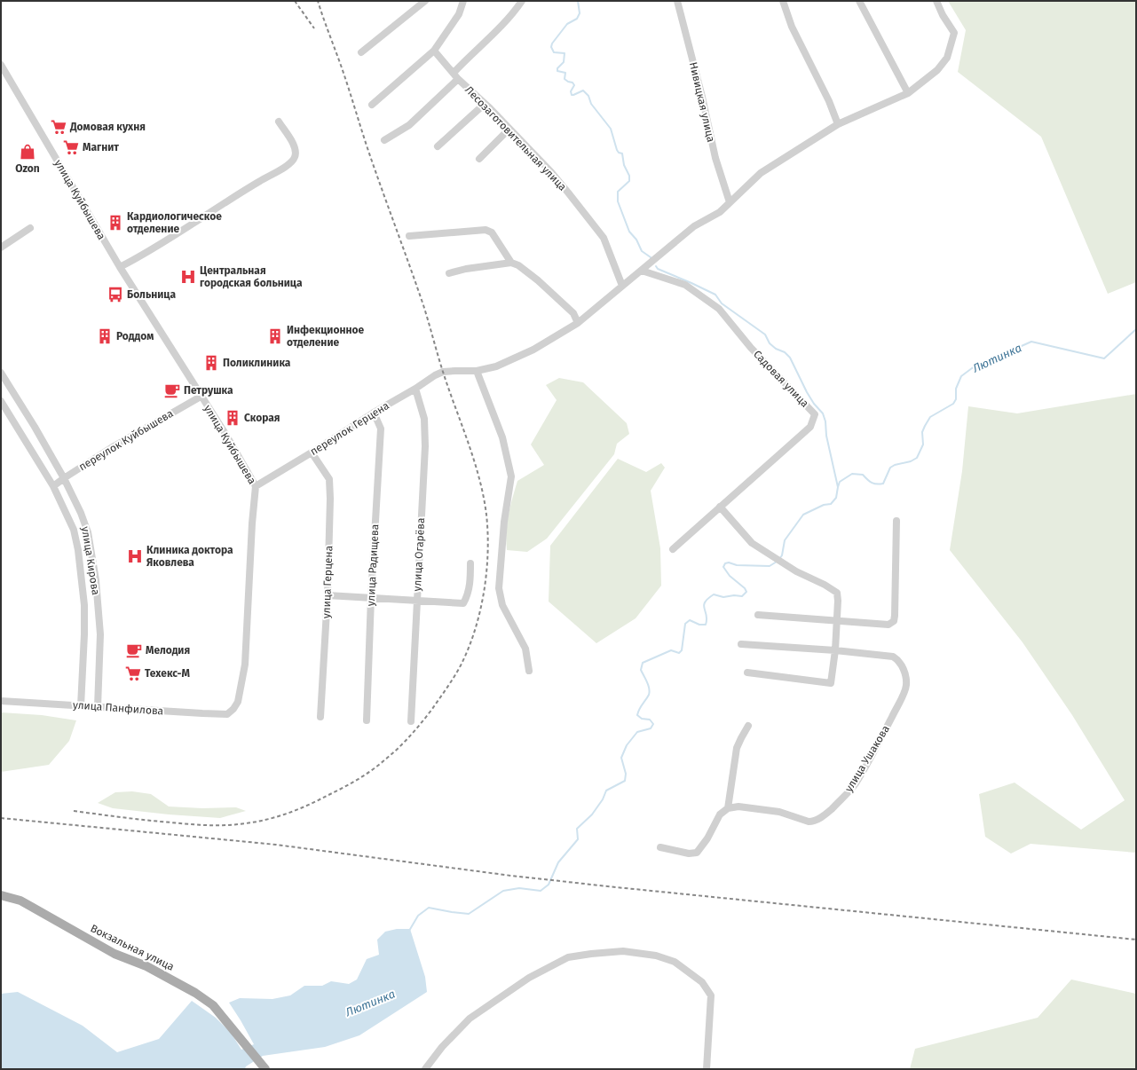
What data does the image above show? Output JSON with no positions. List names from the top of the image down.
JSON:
{
  "streets": {
    "main road": ["Вокзальная улица"],
    "street": [
      "Нивицкая улица",
      "Лесозаготовительная улица",
      "улица Куйбышева",
      "Садовая улица",
      "переулок Герцена",
      "переулок Куйбышева",
      "улица Огарёва",
      "улица Кирова",
      "улица Радищева",
      "улица Герцена",
      "улица Панфилова",
      "улица Ушакова"
    ]
  },
  "crossings": [
    ["улица Куйбышева", "переулок Герцена"],
    ["улица Куйбышева", "переулок Куйбышева"],
    ["улица Куйбышева", "улица Панфилова"],
    ["переулок Герцена", "улица Огарёва"],
    ["переулок Герцена", "улица Радищева"],
    ["переулок Герцена", "улица Герцена"],
    ["переулок Куйбышева", "улица Кирова"],
    ["улица Кирова", "улица Панфилова"]
  ],
  "water": ["Лютинка"],
  "places": {
    "supermarket": ["Домовая кухня", "Магнит", "Техекс-М"],
    "shop": ["Ozon"],
    "building": [
      "Кардиологическое отделение",
      "Роддом",
      "Инфекционное отделение",
      "Поликлиника",
      "Скорая"
    ],
    "hospital": ["Центральная городская больница", "Клиника доктора Яковлева"],
    "bus stop": ["Больница"],
    "cafe": ["Петрушка", "Мелодия"]
  }
}
